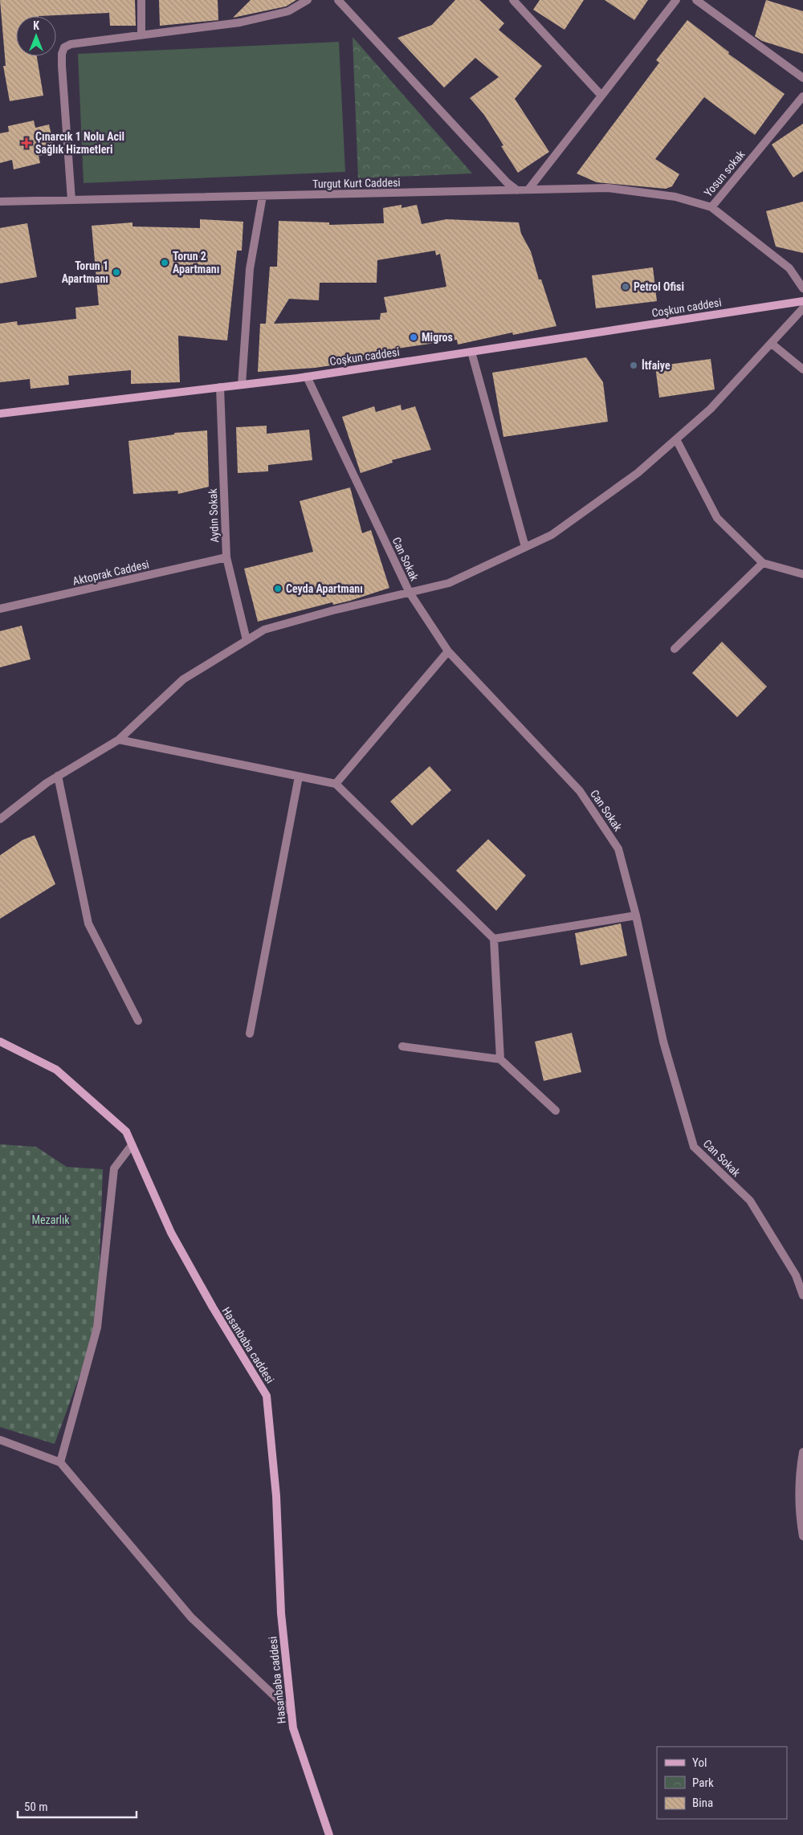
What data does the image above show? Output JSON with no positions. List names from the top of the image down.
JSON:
{
  "streets": {
    "street": [
      "Yosun sokak",
      "Turgut Kurt Caddesi",
      "Coşkun caddesi",
      "Aydın Sokak",
      "Can Sokak",
      "Aktoprak Caddesi",
      "Hasanbaba caddesi"
    ]
  },
  "crossings": [
    ["Yosun sokak", "Turgut Kurt Caddesi"],
    ["Coşkun caddesi", "Aydın Sokak"],
    ["Coşkun caddesi", "Can Sokak"],
    ["Aydın Sokak", "Aktoprak Caddesi"]
  ],
  "parks": ["Mezarlık"],
  "places": {
    "health": ["Çınarcık 1 Nolu Acil Sağlık Hizmetleri"],
    "other": [
      "Torun 2 Apartmanı",
      "Torun 1 Apartmanı",
      "Petrol Ofisi",
      "Migros",
      "İtfaiye",
      "Ceyda Apartmanı"
    ]
  },
  "legend": ["Yol", "Park", "Bina"],
  "scale_bar": "50 m",
  "north": "top"
}
